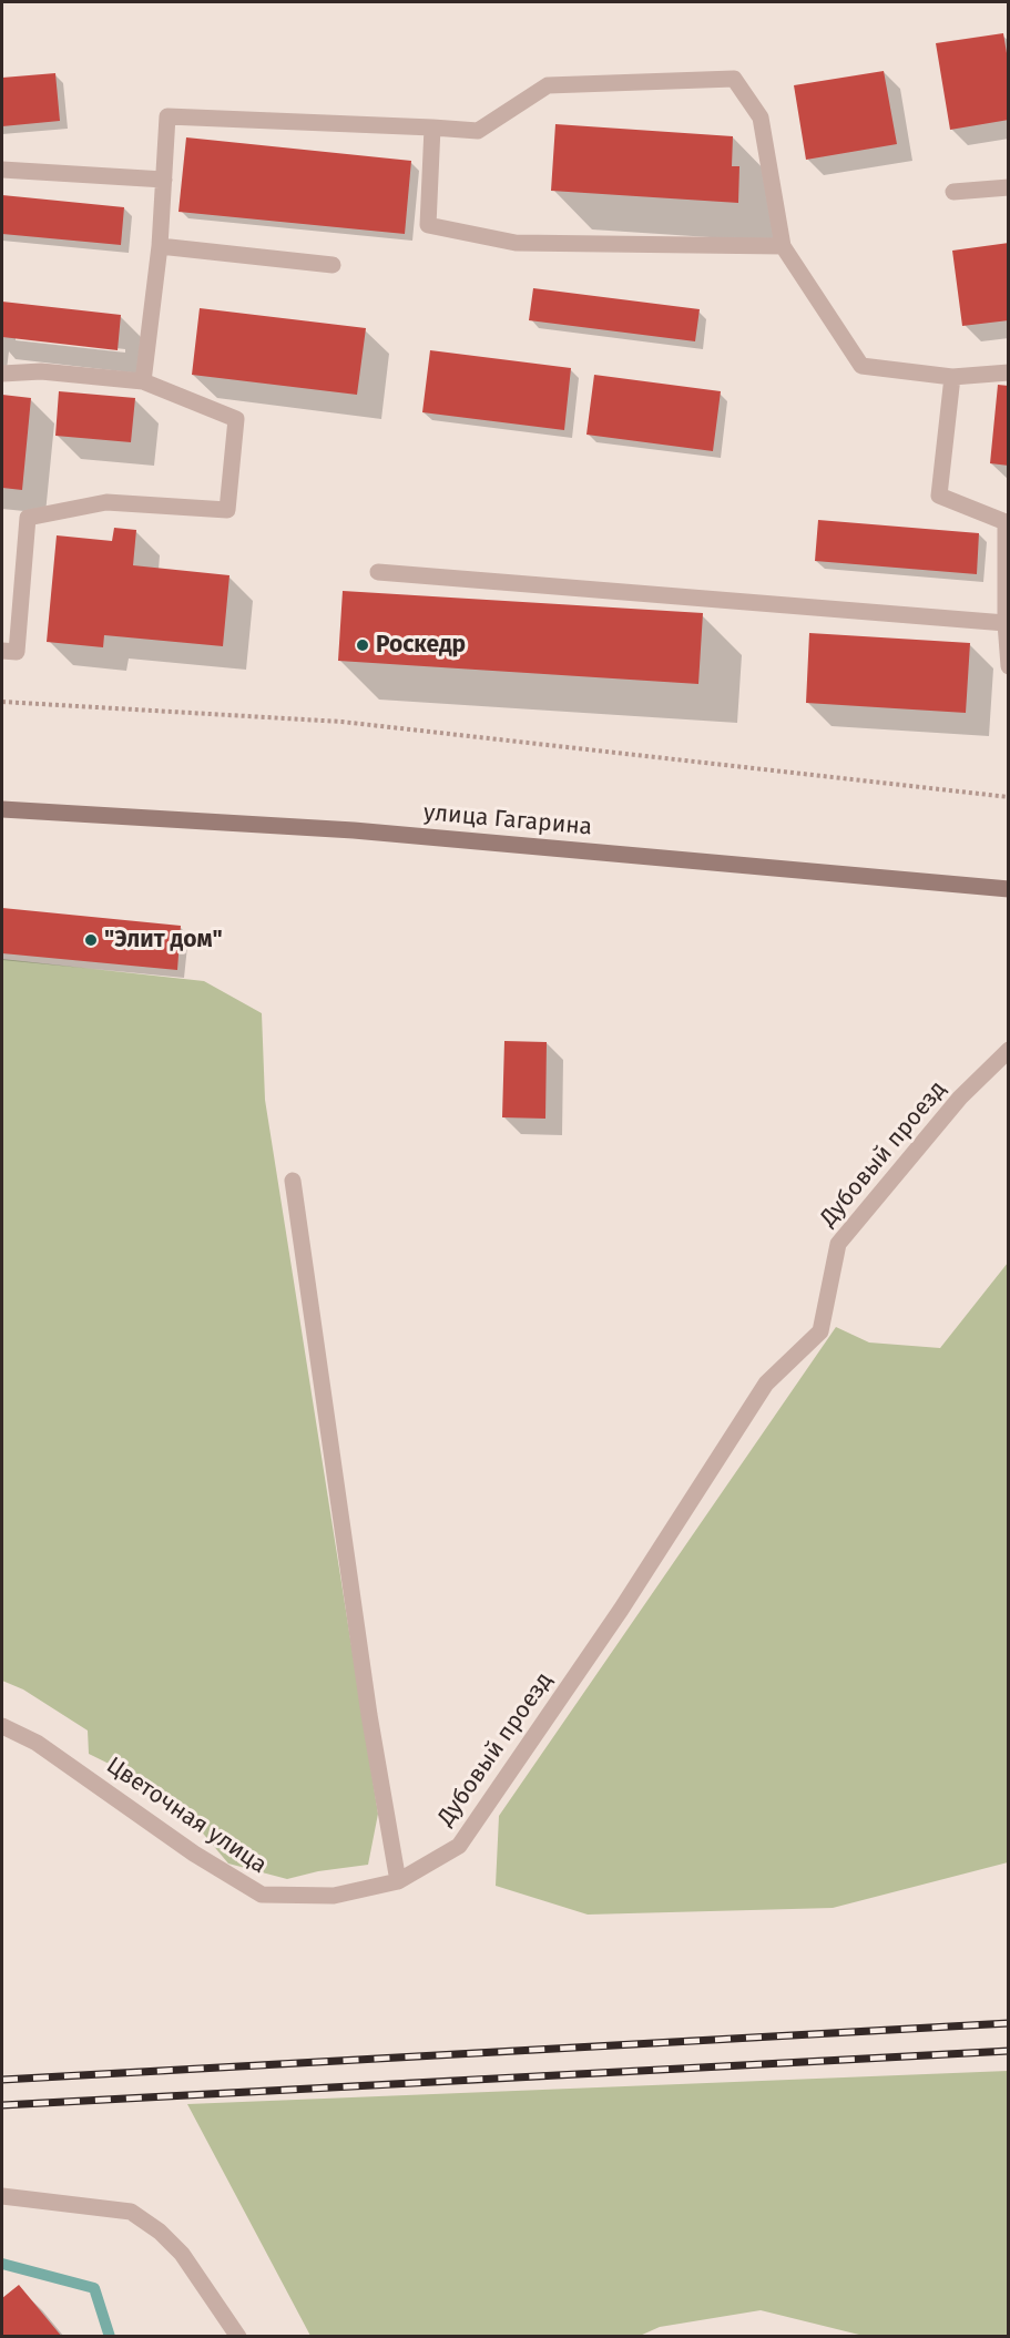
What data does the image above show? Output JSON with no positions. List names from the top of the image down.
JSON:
{
  "streets": {
    "main road": ["улица Гагарина"],
    "street": ["Дубовый проезд", "Цветочная улица"]
  },
  "crossings": [
    ["Дубовый проезд", "Цветочная улица"]
  ],
  "places": ["Роскедр", "\"Элит дом\""]
}
